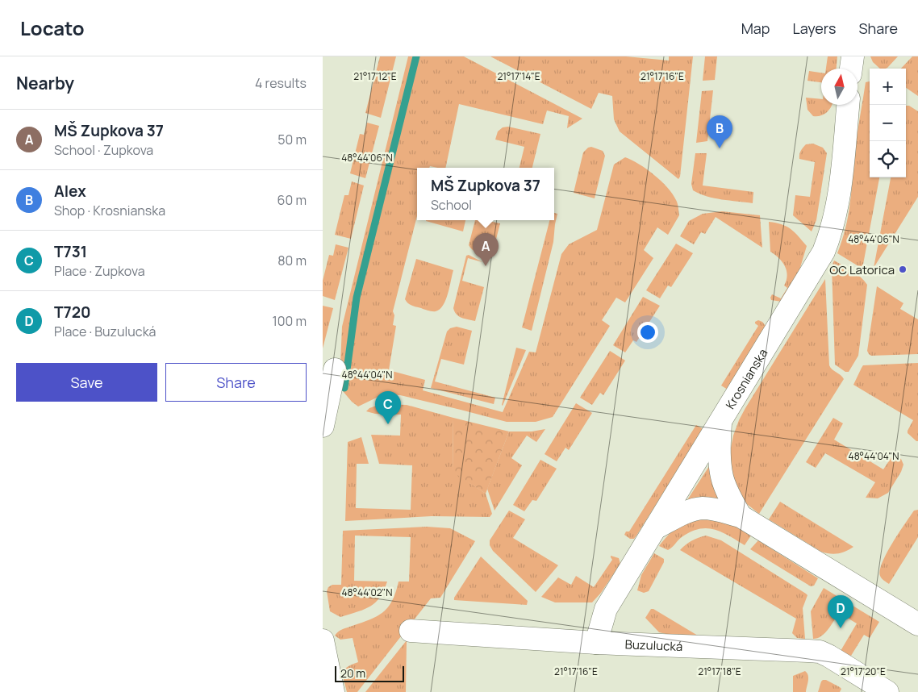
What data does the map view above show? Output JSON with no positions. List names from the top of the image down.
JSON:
{
  "streets": {
    "street": ["Krosnianska", "Buzulucká"]
  },
  "crossings": [
    ["Krosnianska", "Buzulucká"]
  ],
  "places": ["OC Latorica"],
  "scale_bar": "20 m",
  "north": "top",
  "page": {
    "header": "Locato",
    "nav": ["Map", "Layers", "Share"],
    "heading": ["Nearby", "4 results"],
    "map_buttons": ["+", "−"],
    "list": [
      {
        "mark": "A",
        "name": "MŠ Zupkova 37",
        "note": "School · Zupkova",
        "value": "50 m"
      },
      {
        "mark": "B",
        "name": "Alex",
        "note": "Shop · Krosnianska",
        "value": "60 m"
      },
      {
        "mark": "C",
        "name": "T731",
        "note": "Place · Zupkova",
        "value": "80 m"
      },
      {
        "mark": "D",
        "name": "T720",
        "note": "Place · Buzulucká",
        "value": "100 m"
      }
    ],
    "pins": [
      "B",
      "A",
      "C",
      "D"
    ],
    "popup": ["MŠ Zupkova 37", "School"],
    "buttons": ["Save", "Share"],
    "scale": "20 m"
  },
  "coordinates": [
    "21°17'12\"E",
    "21°17'14\"E",
    "21°17'16\"E",
    "48°44'06\"N",
    "48°44'04\"N",
    "48°44'02\"N",
    "21°17'18\"E",
    "21°17'20\"E"
  ]
}
